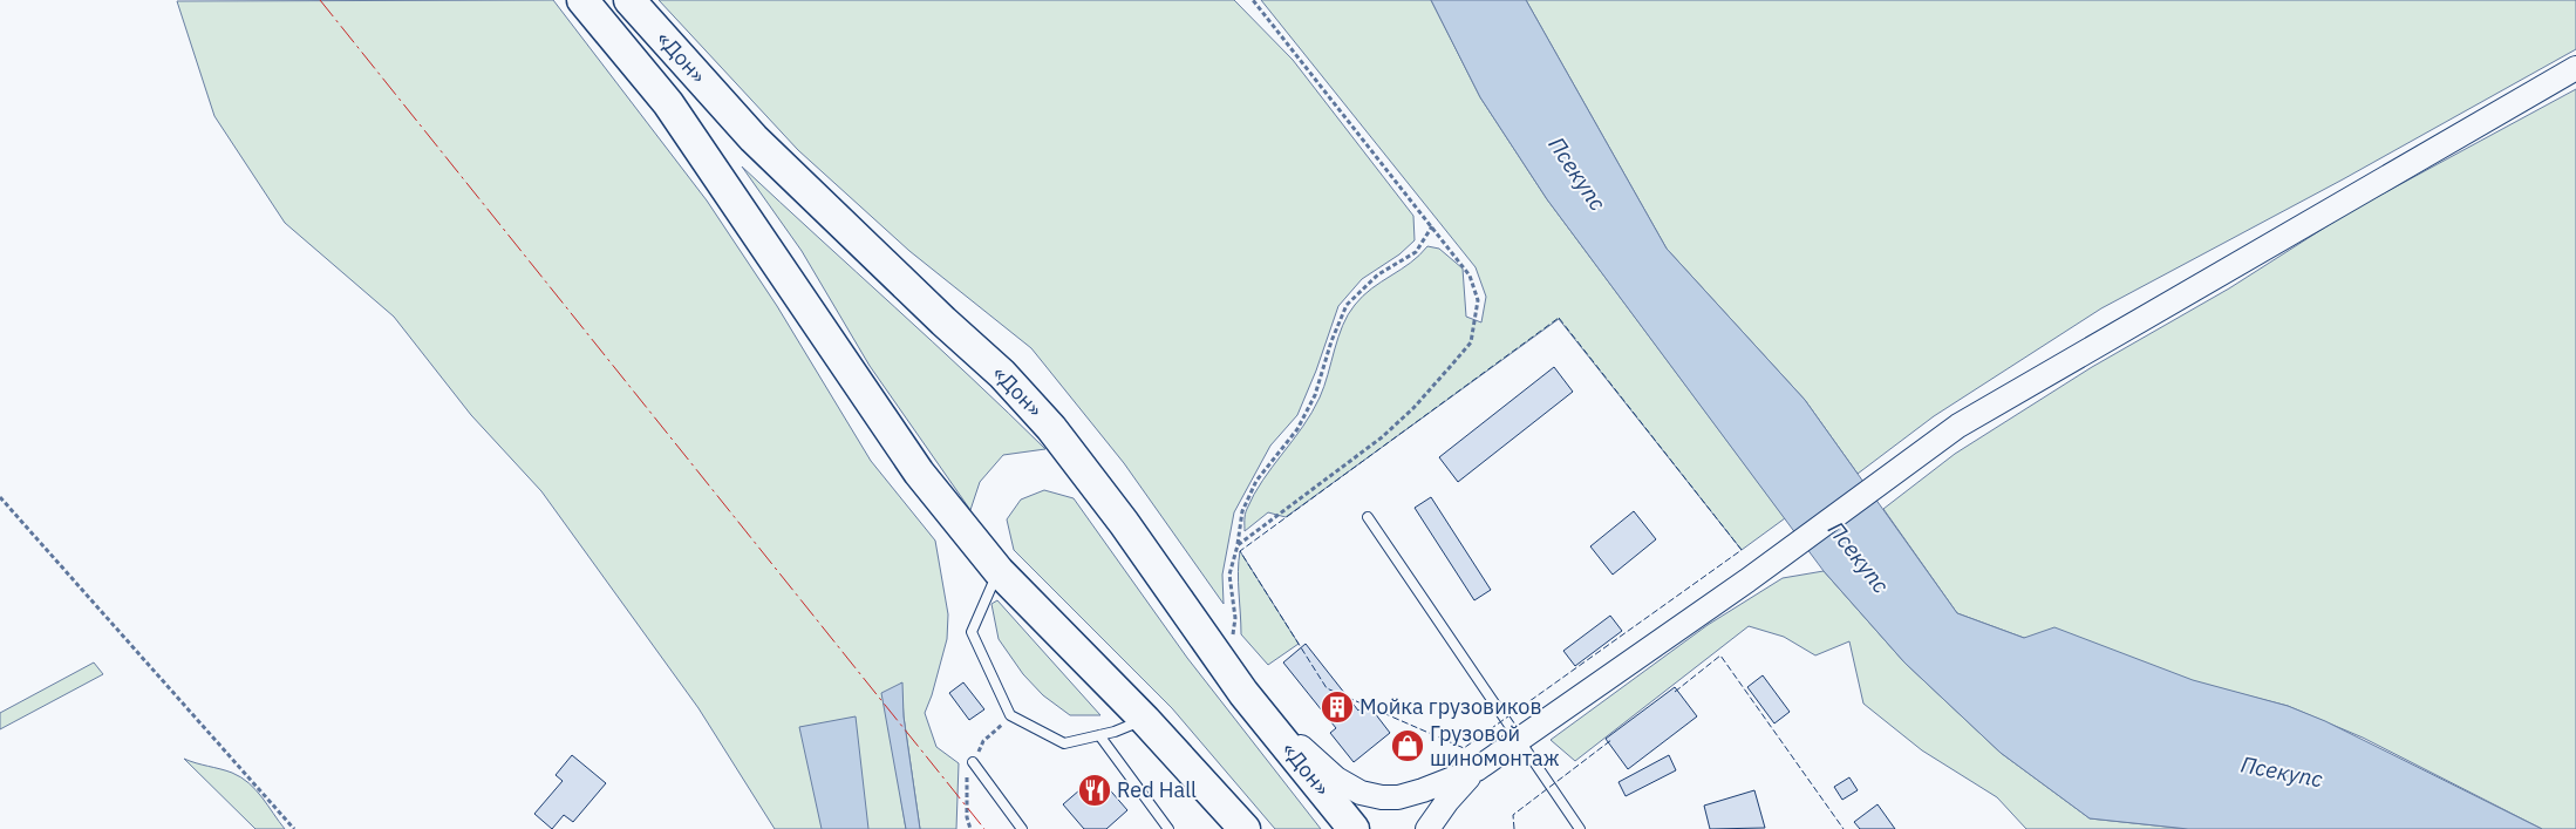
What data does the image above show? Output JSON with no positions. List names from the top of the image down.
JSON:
{
  "streets": {
    "highway": ["«Дон»"]
  },
  "water": ["Псекупс"],
  "places": {
    "building": ["Мойка грузовиков"],
    "shop": ["Грузовой шиномонтаж"],
    "restaurant": ["Red Hall"]
  }
}
